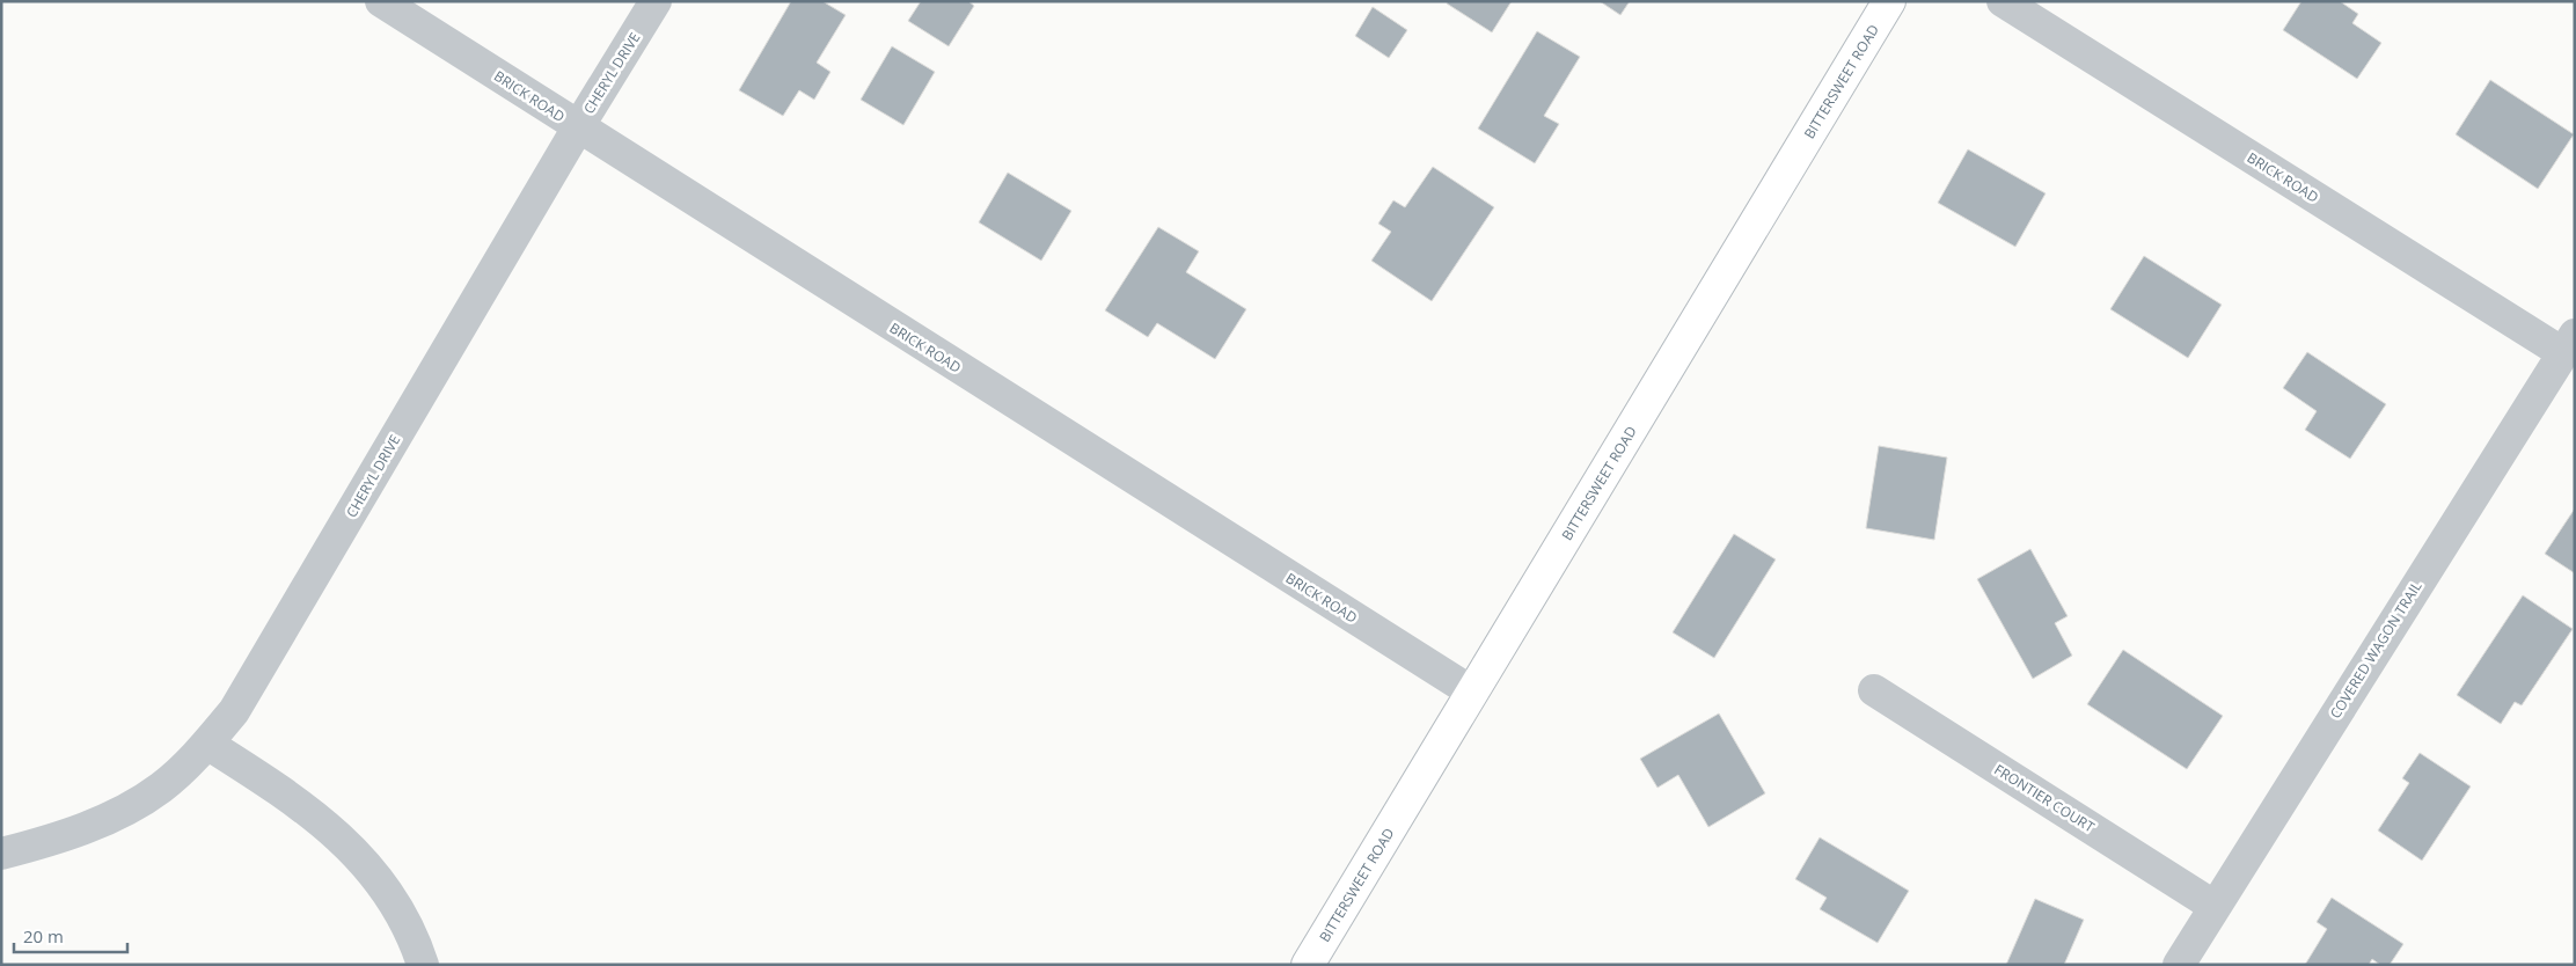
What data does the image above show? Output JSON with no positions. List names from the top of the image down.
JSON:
{
  "streets": {
    "street": [
      "CHERYL DRIVE",
      "BITTERSWEET ROAD",
      "BRICK ROAD",
      "COVERED WAGON TRAIL",
      "FRONTIER COURT"
    ]
  },
  "crossings": [
    ["CHERYL DRIVE", "BRICK ROAD"],
    ["BITTERSWEET ROAD", "BRICK ROAD"],
    ["BRICK ROAD", "COVERED WAGON TRAIL"],
    ["COVERED WAGON TRAIL", "FRONTIER COURT"]
  ],
  "scale_bar": "20 m"
}
